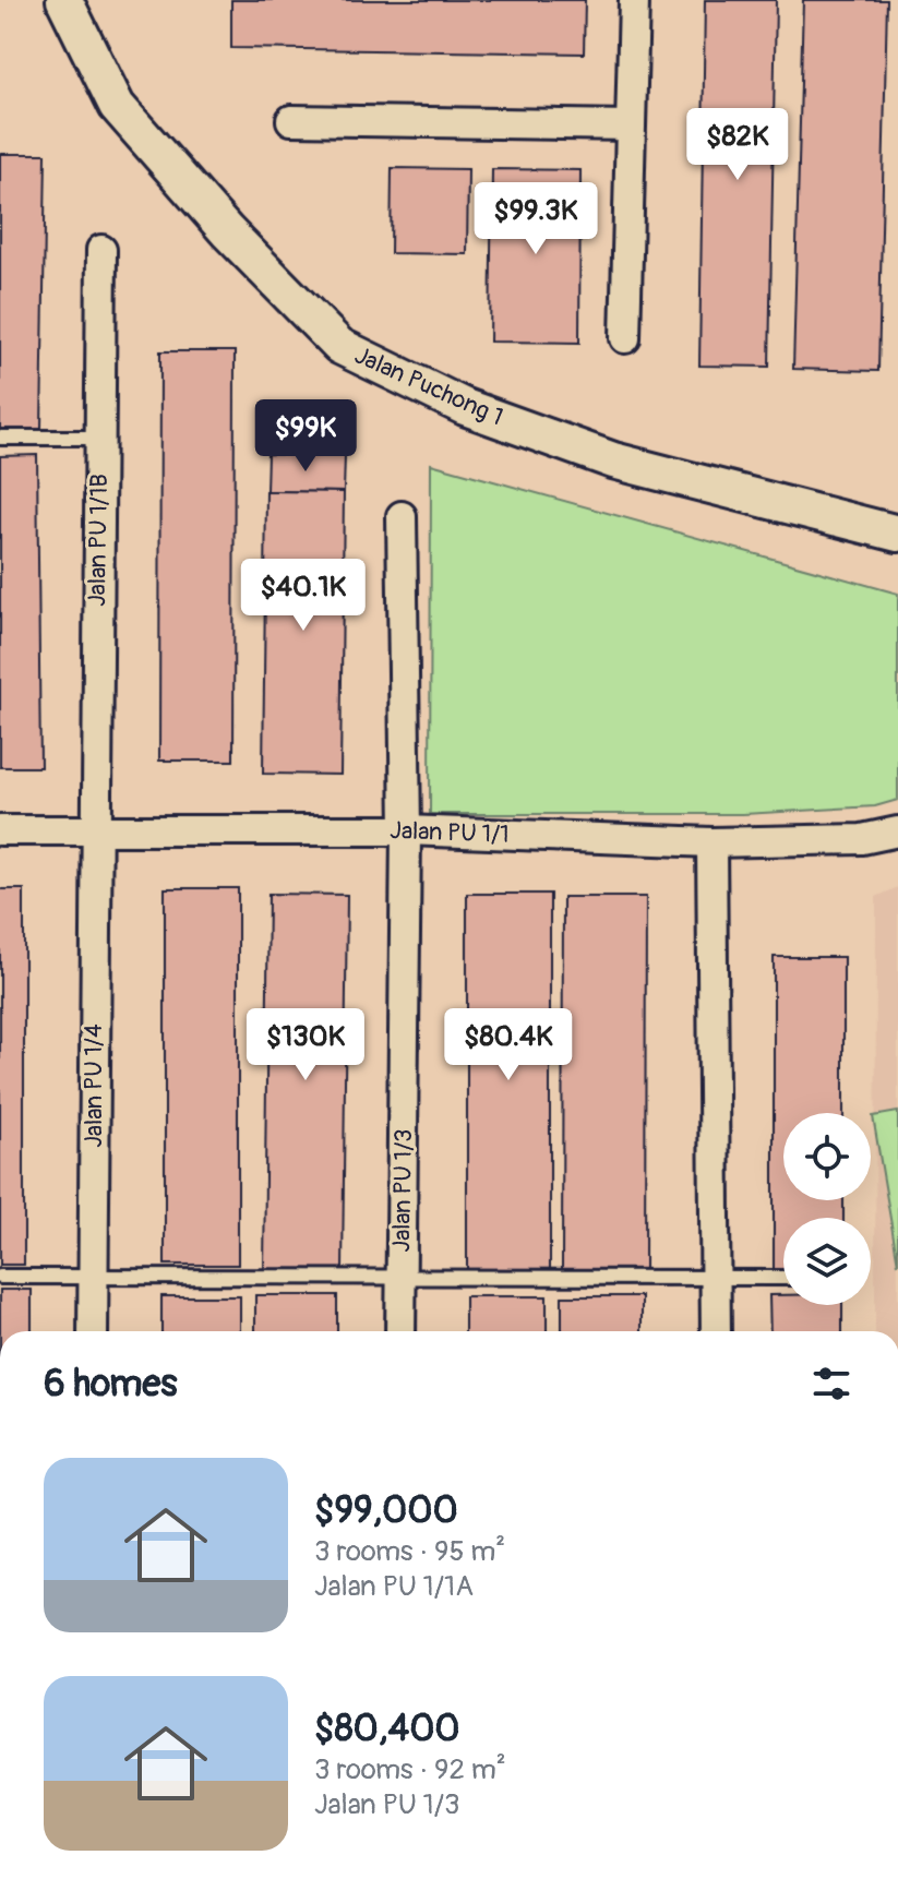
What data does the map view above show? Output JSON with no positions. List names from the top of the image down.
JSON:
{
  "streets": {
    "street": [
      "Jalan Puchong 1",
      "Jalan PU 1/1B",
      "Jalan PU 1/1",
      "Jalan PU 1/4",
      "Jalan PU 1/3"
    ]
  },
  "crossings": [
    ["Jalan PU 1/1B", "Jalan PU 1/1"],
    ["Jalan PU 1/1B", "Jalan PU 1/4"],
    ["Jalan PU 1/1", "Jalan PU 1/4"],
    ["Jalan PU 1/1", "Jalan PU 1/3"]
  ],
  "page": {
    "price": [
      "$82K",
      "$99.3K",
      "$99K",
      "$40.1K",
      "$130K",
      "$80.4K"
    ],
    "heading": "6 homes",
    "list": [
      {
        "name": "$99,000",
        "note": "3 rooms · 95 m² · Jalan PU 1/1A"
      },
      {
        "name": "$80,400",
        "note": "3 rooms · 92 m² · Jalan PU 1/3"
      }
    ]
  }
}
